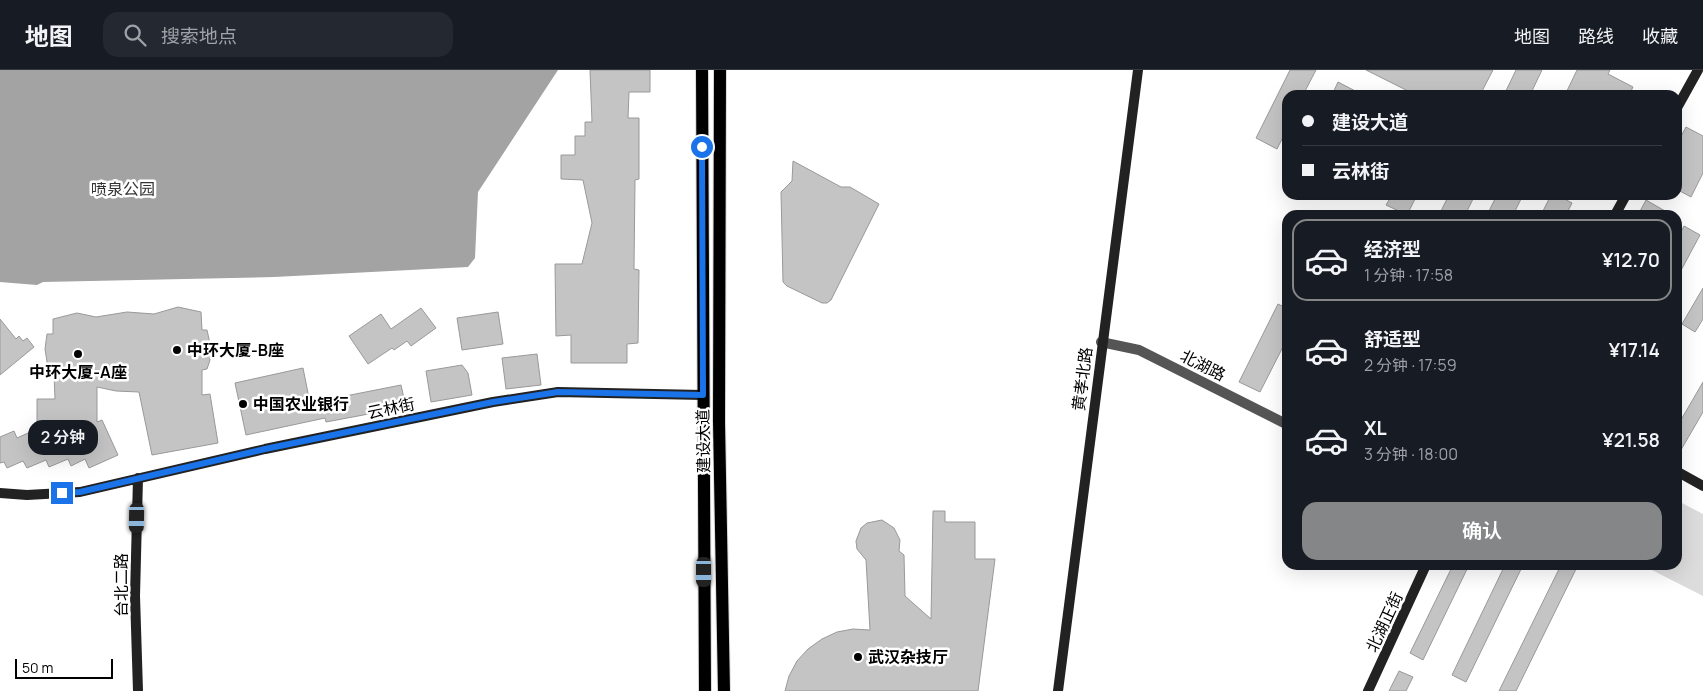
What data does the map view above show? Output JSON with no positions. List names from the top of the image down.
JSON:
{
  "streets": {
    "main road": ["建设大道"],
    "street": [
      "北湖路",
      "黄孝北路",
      "云林街",
      "台北二路",
      "北湖正街"
    ]
  },
  "crossings": [
    ["北湖路", "黄孝北路"],
    ["云林街", "建设大道"],
    ["云林街", "台北二路"]
  ],
  "parks": ["喷泉公园"],
  "places": [
    "中环大厦-B座",
    "中环大厦-A座",
    "中国农业银行",
    "武汉杂技厅"
  ],
  "scale_bar": "50 m",
  "page": {
    "header": "地图",
    "search": "搜索地点",
    "nav": ["地图", "路线", "收藏"],
    "banner": ["建设大道", "云林街"],
    "list": [
      {
        "name": "经济型",
        "note": "1 分钟 · 17:58",
        "value": "¥12.70"
      },
      {
        "name": "舒适型",
        "note": "2 分钟 · 17:59",
        "value": "¥17.14"
      },
      {
        "name": "XL",
        "note": "3 分钟 · 18:00",
        "value": "¥21.58"
      }
    ],
    "bubble": "2 分钟",
    "buttons": "确认",
    "scale": "50 m"
  }
}
